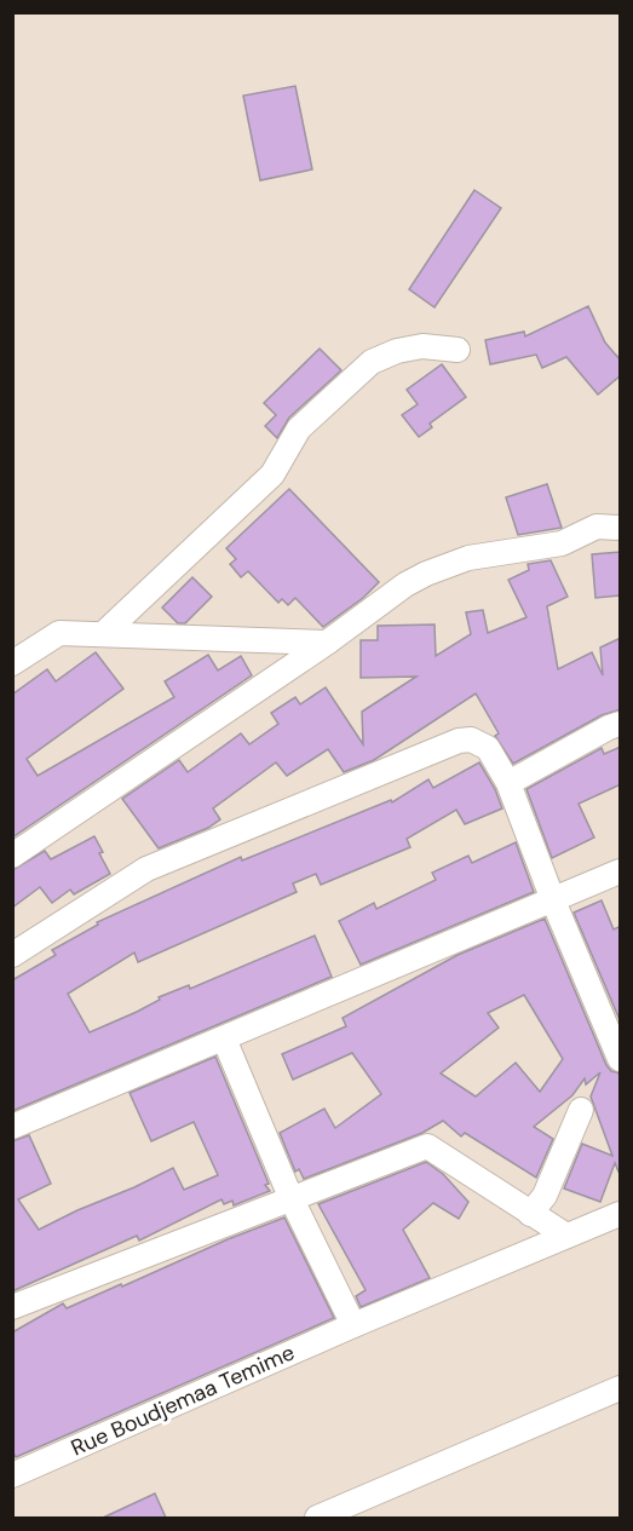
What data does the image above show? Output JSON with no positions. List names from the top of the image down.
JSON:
{
  "streets": {
    "street": ["Rue Boudjemaa Temime"]
  }
}
